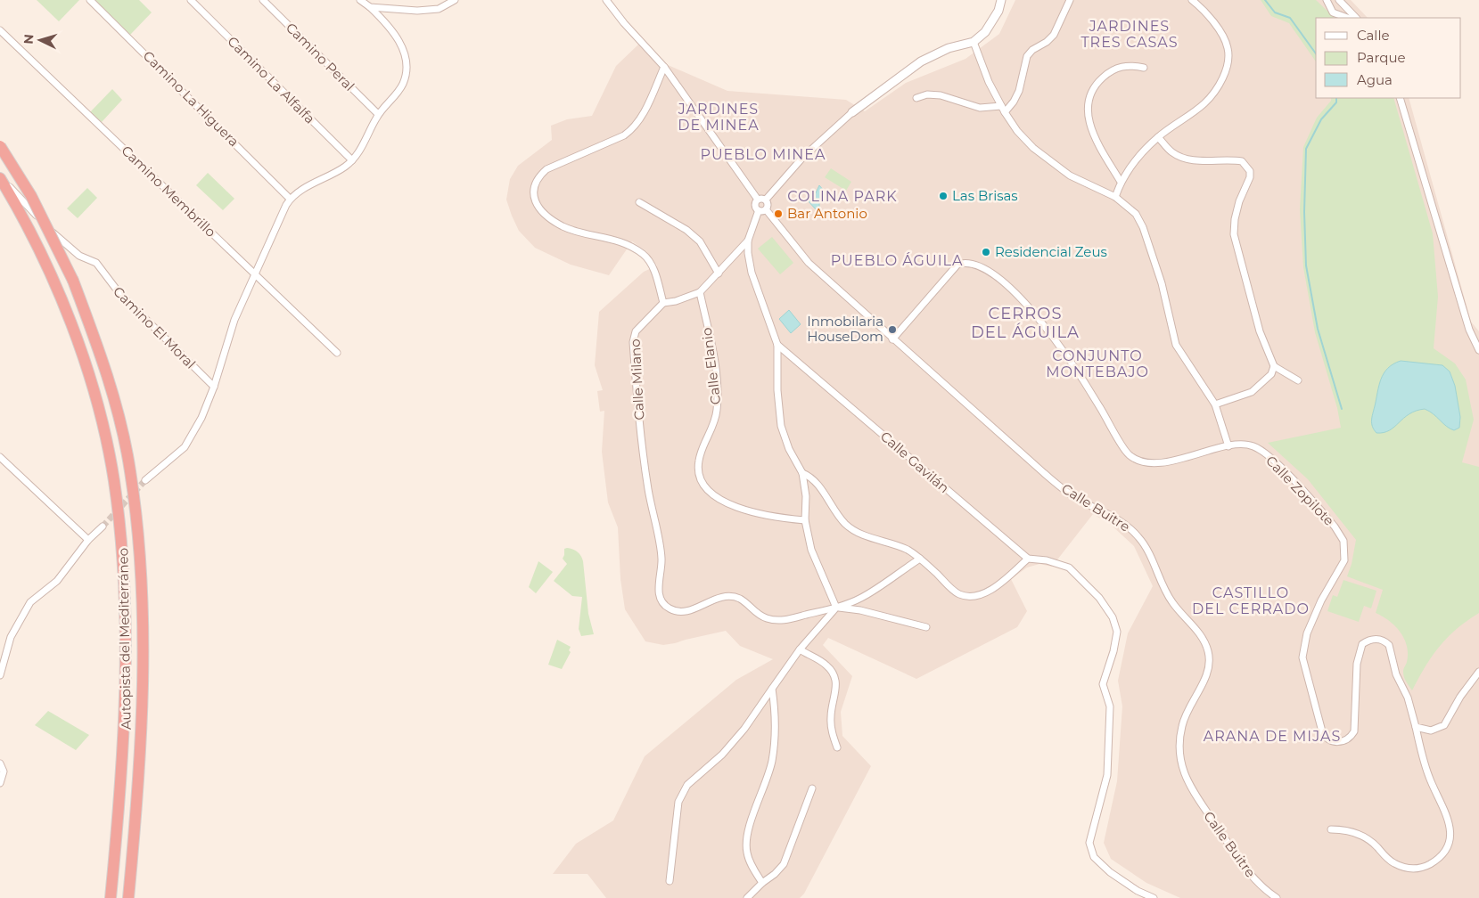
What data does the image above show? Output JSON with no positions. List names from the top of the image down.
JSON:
{
  "streets": {
    "highway": ["Autopista del Mediterráneo"],
    "street": [
      "Camino Peral",
      "Camino La Alfalfa",
      "Camino La Higuera",
      "Camino Membrillo",
      "Camino El Moral",
      "Calle Elanio",
      "Calle Milano",
      "Calle Gavilán",
      "Calle Zopilote",
      "Calle Buitre"
    ]
  },
  "crossings": [
    ["Camino El Moral", "Autopista del Mediterráneo"],
    ["Calle Zopilote", "Calle Buitre"]
  ],
  "districts": [
    "JARDINES TRES CASAS",
    "JARDINES DE MINEA",
    "PUEBLO MINEA",
    "COLINA PARK",
    "PUEBLO ÁGUILA",
    "CERROS DEL ÁGUILA",
    "CONJUNTO MONTEBAJO",
    "CASTILLO DEL CERRADO",
    "ARANA DE MIJAS"
  ],
  "places": [
    "Las Brisas",
    "Bar Antonio",
    "Residencial Zeus",
    "Inmobilaria HouseDom"
  ],
  "legend": ["Calle", "Parque", "Agua"],
  "north": "left"
}
